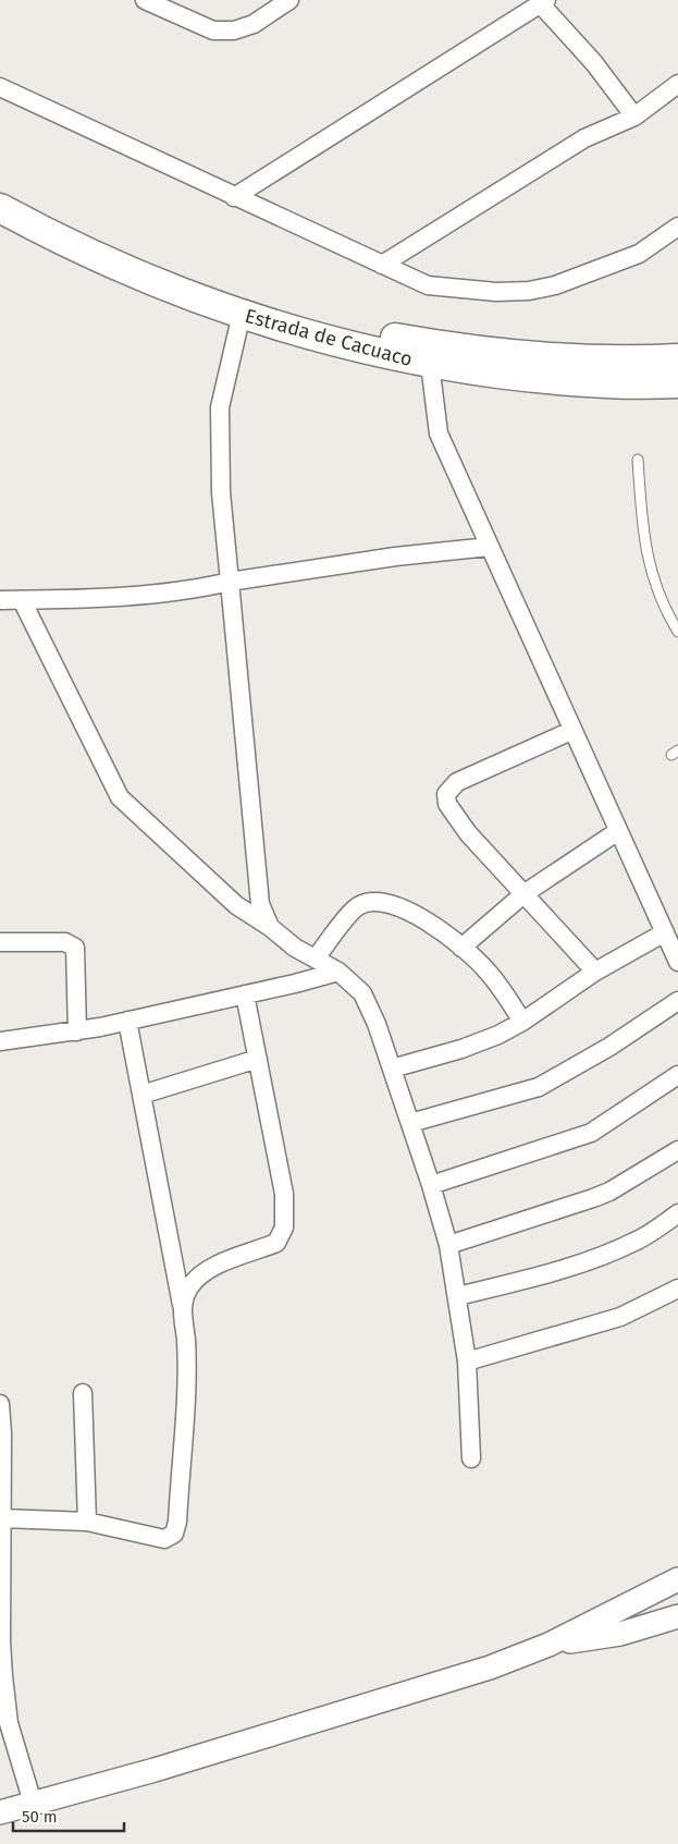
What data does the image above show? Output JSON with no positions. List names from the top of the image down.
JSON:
{
  "streets": {
    "main road": ["Estrada de Cacuaco"]
  },
  "scale_bar": "50 m"
}
